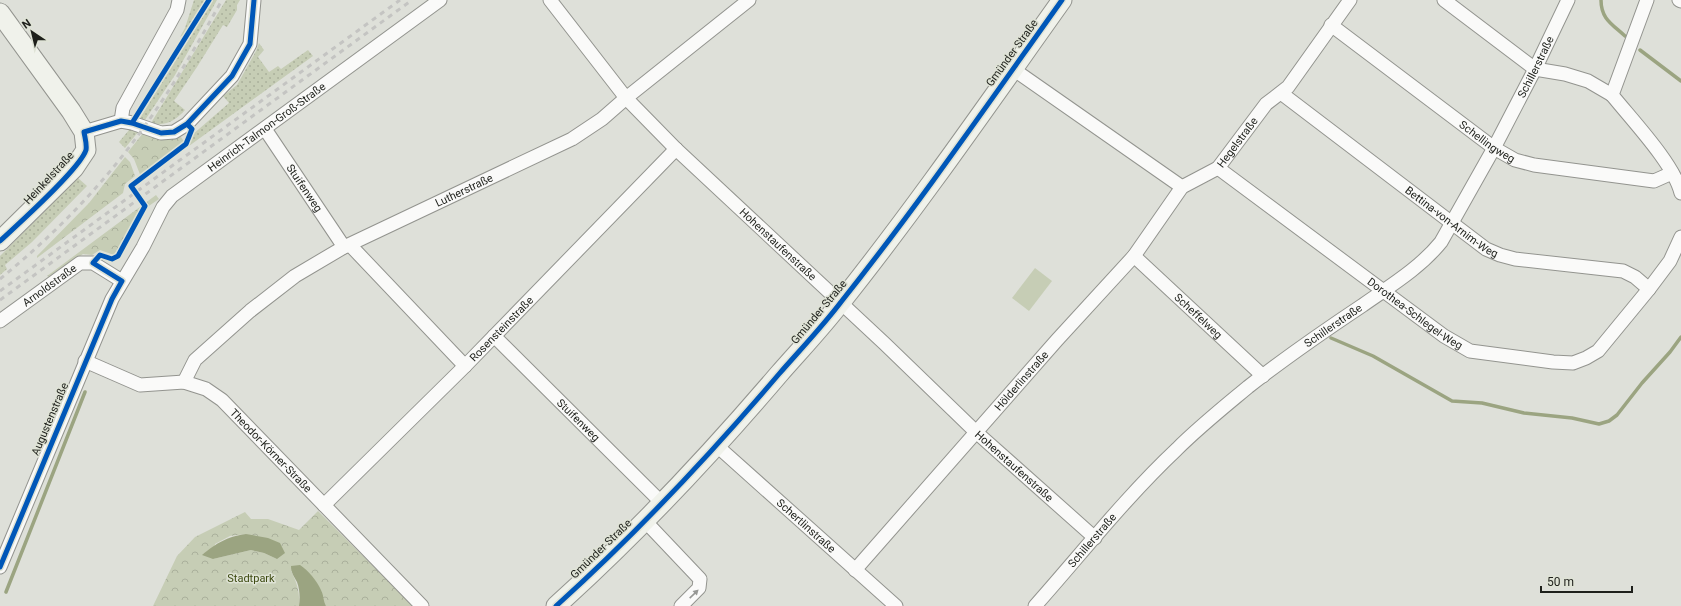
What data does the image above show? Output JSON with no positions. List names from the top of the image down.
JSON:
{
  "streets": {
    "street": [
      "Gmünder Straße",
      "Schillerstraße",
      "Heinrich-Talmon-Groß-Straße",
      "Schellingweg",
      "Hegelstraße",
      "Heinkelstraße",
      "Stuifenweg",
      "Lutherstraße",
      "Bettina-von-Arnim-Weg",
      "Hohenstaufenstraße",
      "Arnoldstraße",
      "Dorothea-Schlegel-Weg",
      "Scheffelweg",
      "Rosensteinstraße",
      "Hölderlinstraße",
      "Augustenstraße",
      "Theodor-Körner-Straße",
      "Schertlinstraße"
    ]
  },
  "crossings": [
    ["Gmünder Straße", "Stuifenweg"],
    ["Gmünder Straße", "Hohenstaufenstraße"],
    ["Gmünder Straße", "Schertlinstraße"],
    ["Schillerstraße", "Schellingweg"],
    ["Schillerstraße", "Bettina-von-Arnim-Weg"],
    ["Schillerstraße", "Hohenstaufenstraße"],
    ["Schillerstraße", "Dorothea-Schlegel-Weg"],
    ["Schillerstraße", "Scheffelweg"],
    ["Heinrich-Talmon-Groß-Straße", "Stuifenweg"],
    ["Heinrich-Talmon-Groß-Straße", "Arnoldstraße"],
    ["Heinrich-Talmon-Groß-Straße", "Augustenstraße"],
    ["Schellingweg", "Hegelstraße"],
    ["Hegelstraße", "Bettina-von-Arnim-Weg"],
    ["Hegelstraße", "Dorothea-Schlegel-Weg"],
    ["Hegelstraße", "Hölderlinstraße"],
    ["Stuifenweg", "Lutherstraße"],
    ["Stuifenweg", "Rosensteinstraße"],
    ["Lutherstraße", "Hohenstaufenstraße"],
    ["Lutherstraße", "Theodor-Körner-Straße"],
    ["Bettina-von-Arnim-Weg", "Dorothea-Schlegel-Weg"],
    ["Hohenstaufenstraße", "Rosensteinstraße"],
    ["Hohenstaufenstraße", "Hölderlinstraße"],
    ["Arnoldstraße", "Augustenstraße"],
    ["Scheffelweg", "Hölderlinstraße"],
    ["Rosensteinstraße", "Theodor-Körner-Straße"],
    ["Hölderlinstraße", "Schertlinstraße"],
    ["Augustenstraße", "Theodor-Körner-Straße"]
  ],
  "parks": ["Stadtpark"],
  "scale_bar": "50 m",
  "north": "top left"
}
